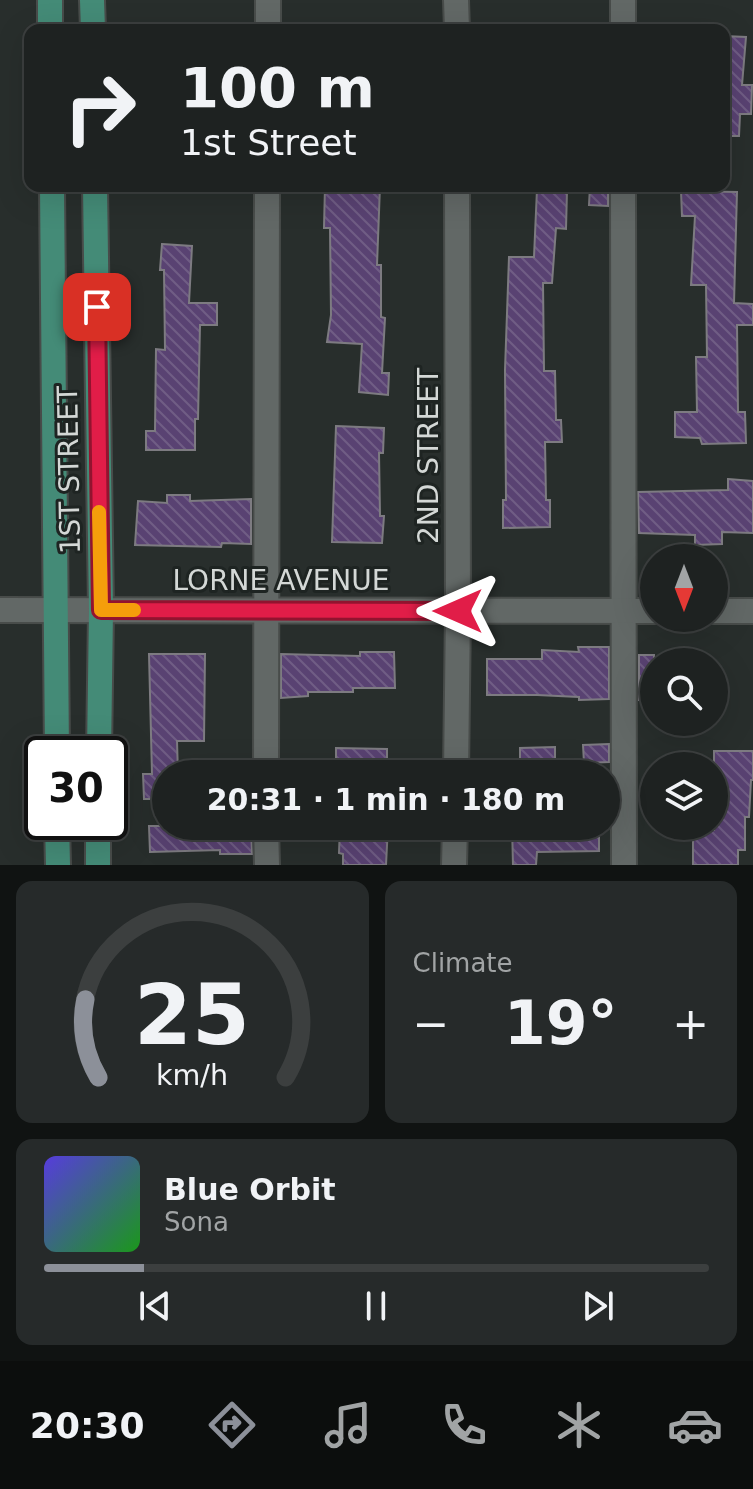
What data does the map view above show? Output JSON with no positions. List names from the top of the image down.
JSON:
{
  "streets": {
    "main road": ["1ST STREET"],
    "street": ["2ND STREET", "LORNE AVENUE"]
  },
  "crossings": [
    ["2ND STREET", "LORNE AVENUE"],
    ["1ST STREET", "LORNE AVENUE"]
  ],
  "north": "bottom",
  "page": {
    "turn": ["100 m", "1st Street"],
    "limit": "30",
    "trip": "20:31 · 1 min · 180 m",
    "tile": "Climate",
    "heat": ["−", "19°", "+"],
    "song": ["Blue Orbit", "Sona"],
    "tabs": "20:30",
    "gauge": ["25", "km/h"]
  }
}
